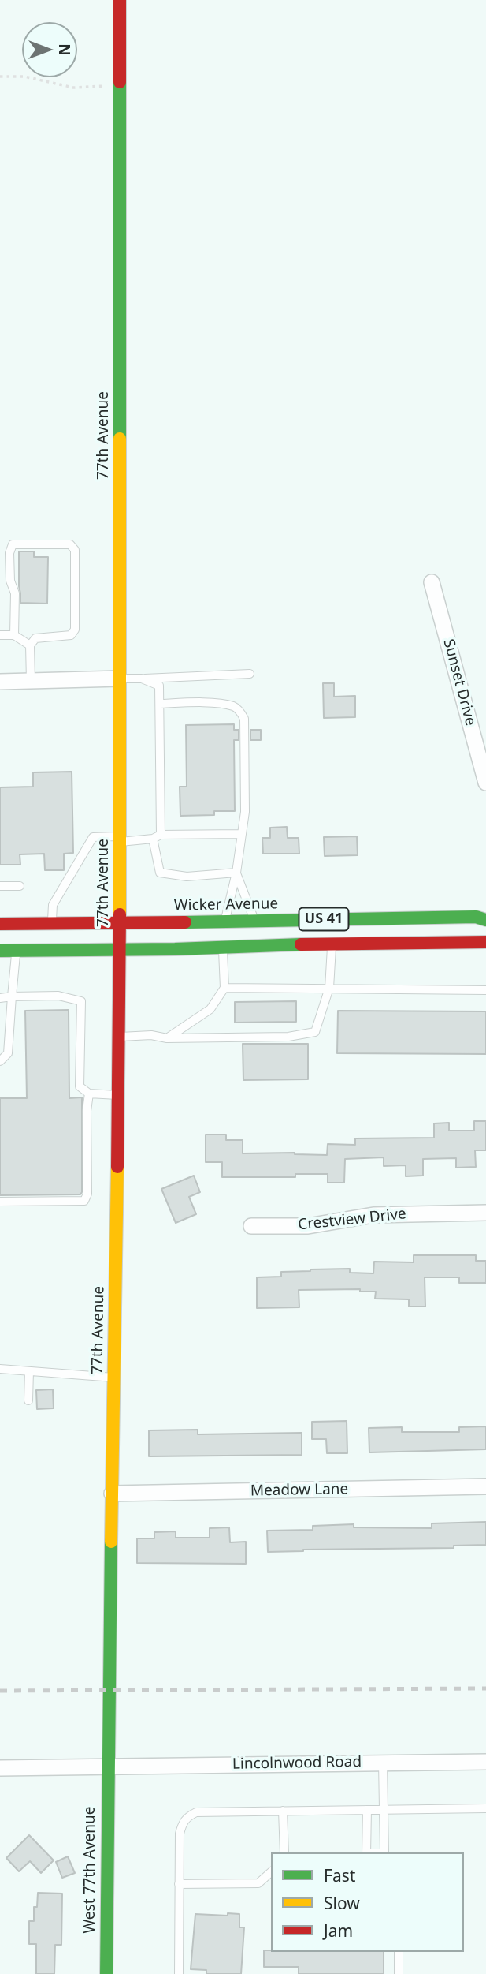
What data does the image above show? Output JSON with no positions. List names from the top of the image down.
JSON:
{
  "streets": {
    "main road": [
      "77th Avenue",
      "Wicker Avenue",
      "US 41",
      "West 77th Avenue"
    ],
    "street": [
      "Sunset Drive",
      "Crestview Drive",
      "Meadow Lane",
      "Lincolnwood Road"
    ]
  },
  "crossings": [
    ["77th Avenue", "Wicker Avenue"],
    ["77th Avenue", "US 41"],
    ["77th Avenue", "Meadow Lane"],
    ["77th Avenue", "Lincolnwood Road"],
    ["77th Avenue", "West 77th Avenue"],
    ["Lincolnwood Road", "West 77th Avenue"]
  ],
  "legend": ["Fast", "Slow", "Jam"],
  "north": "right"
}
